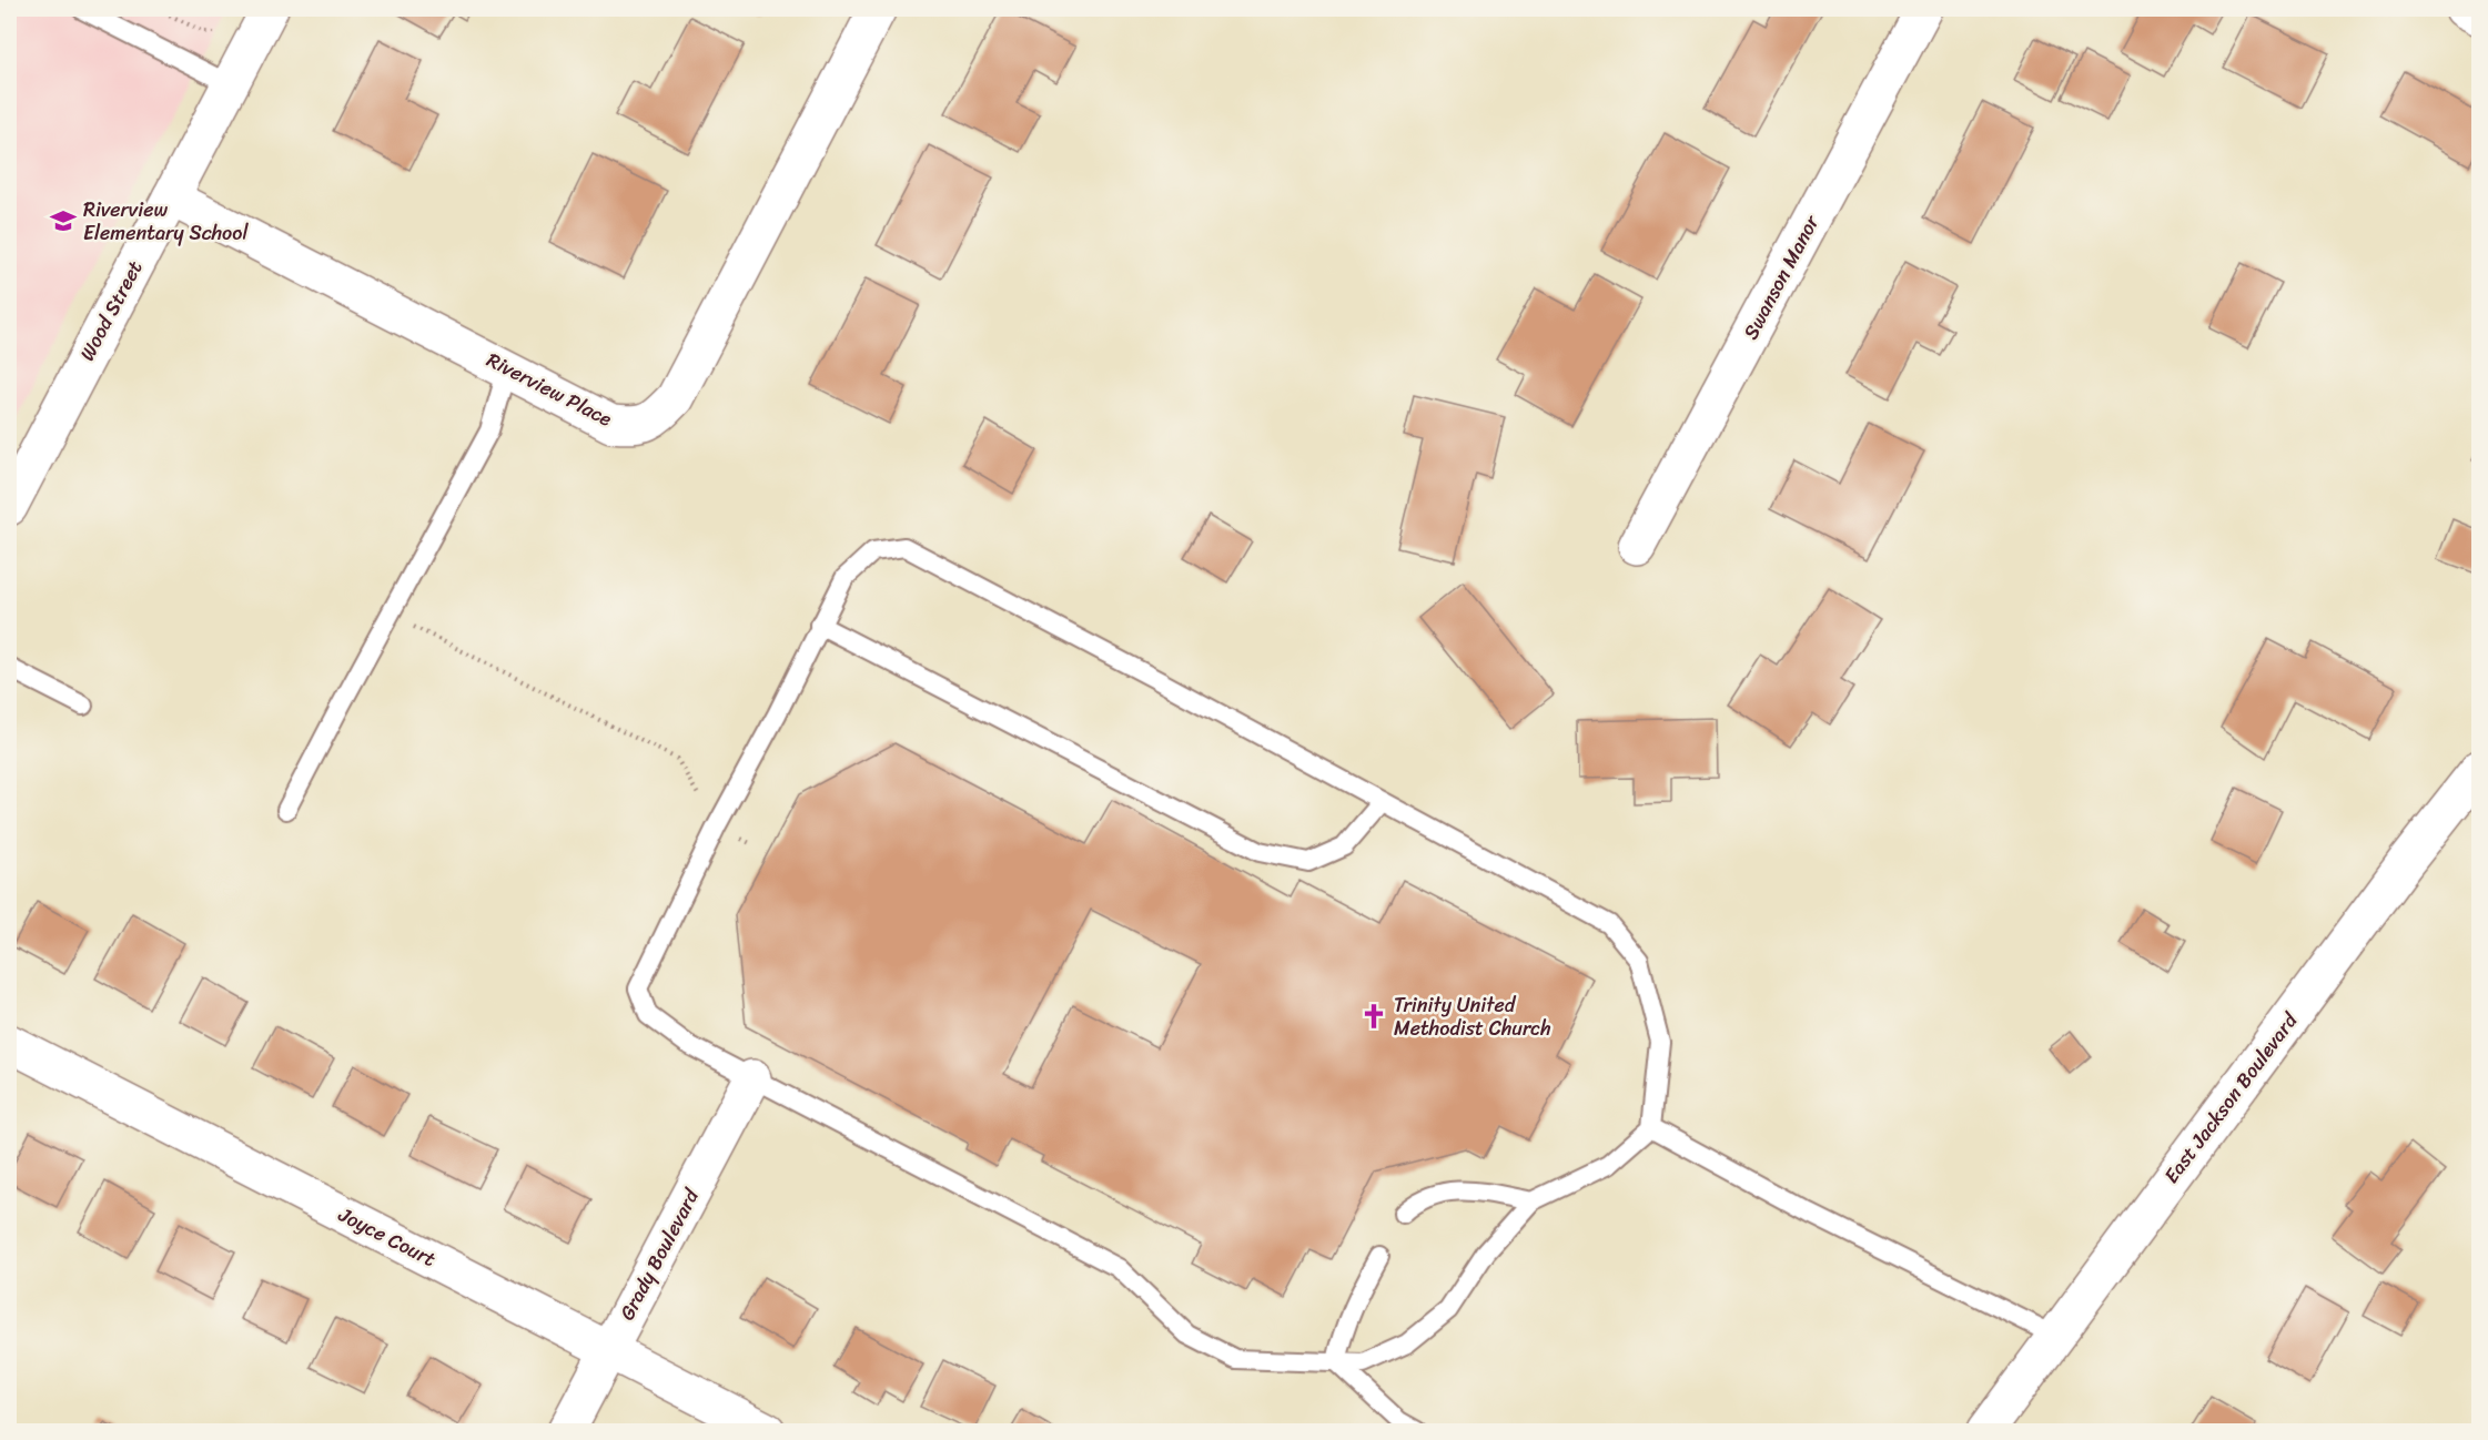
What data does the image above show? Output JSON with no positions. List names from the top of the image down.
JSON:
{
  "streets": {
    "street": [
      "Swanson Manor",
      "Wood Street",
      "Riverview Place",
      "East Jackson Boulevard",
      "Joyce Court",
      "Grady Boulevard"
    ]
  },
  "crossings": [
    ["Wood Street", "Riverview Place"],
    ["Joyce Court", "Grady Boulevard"]
  ],
  "places": {
    "school or university": ["Riverview Elementary School"],
    "church": ["Trinity United Methodist Church"]
  }
}
